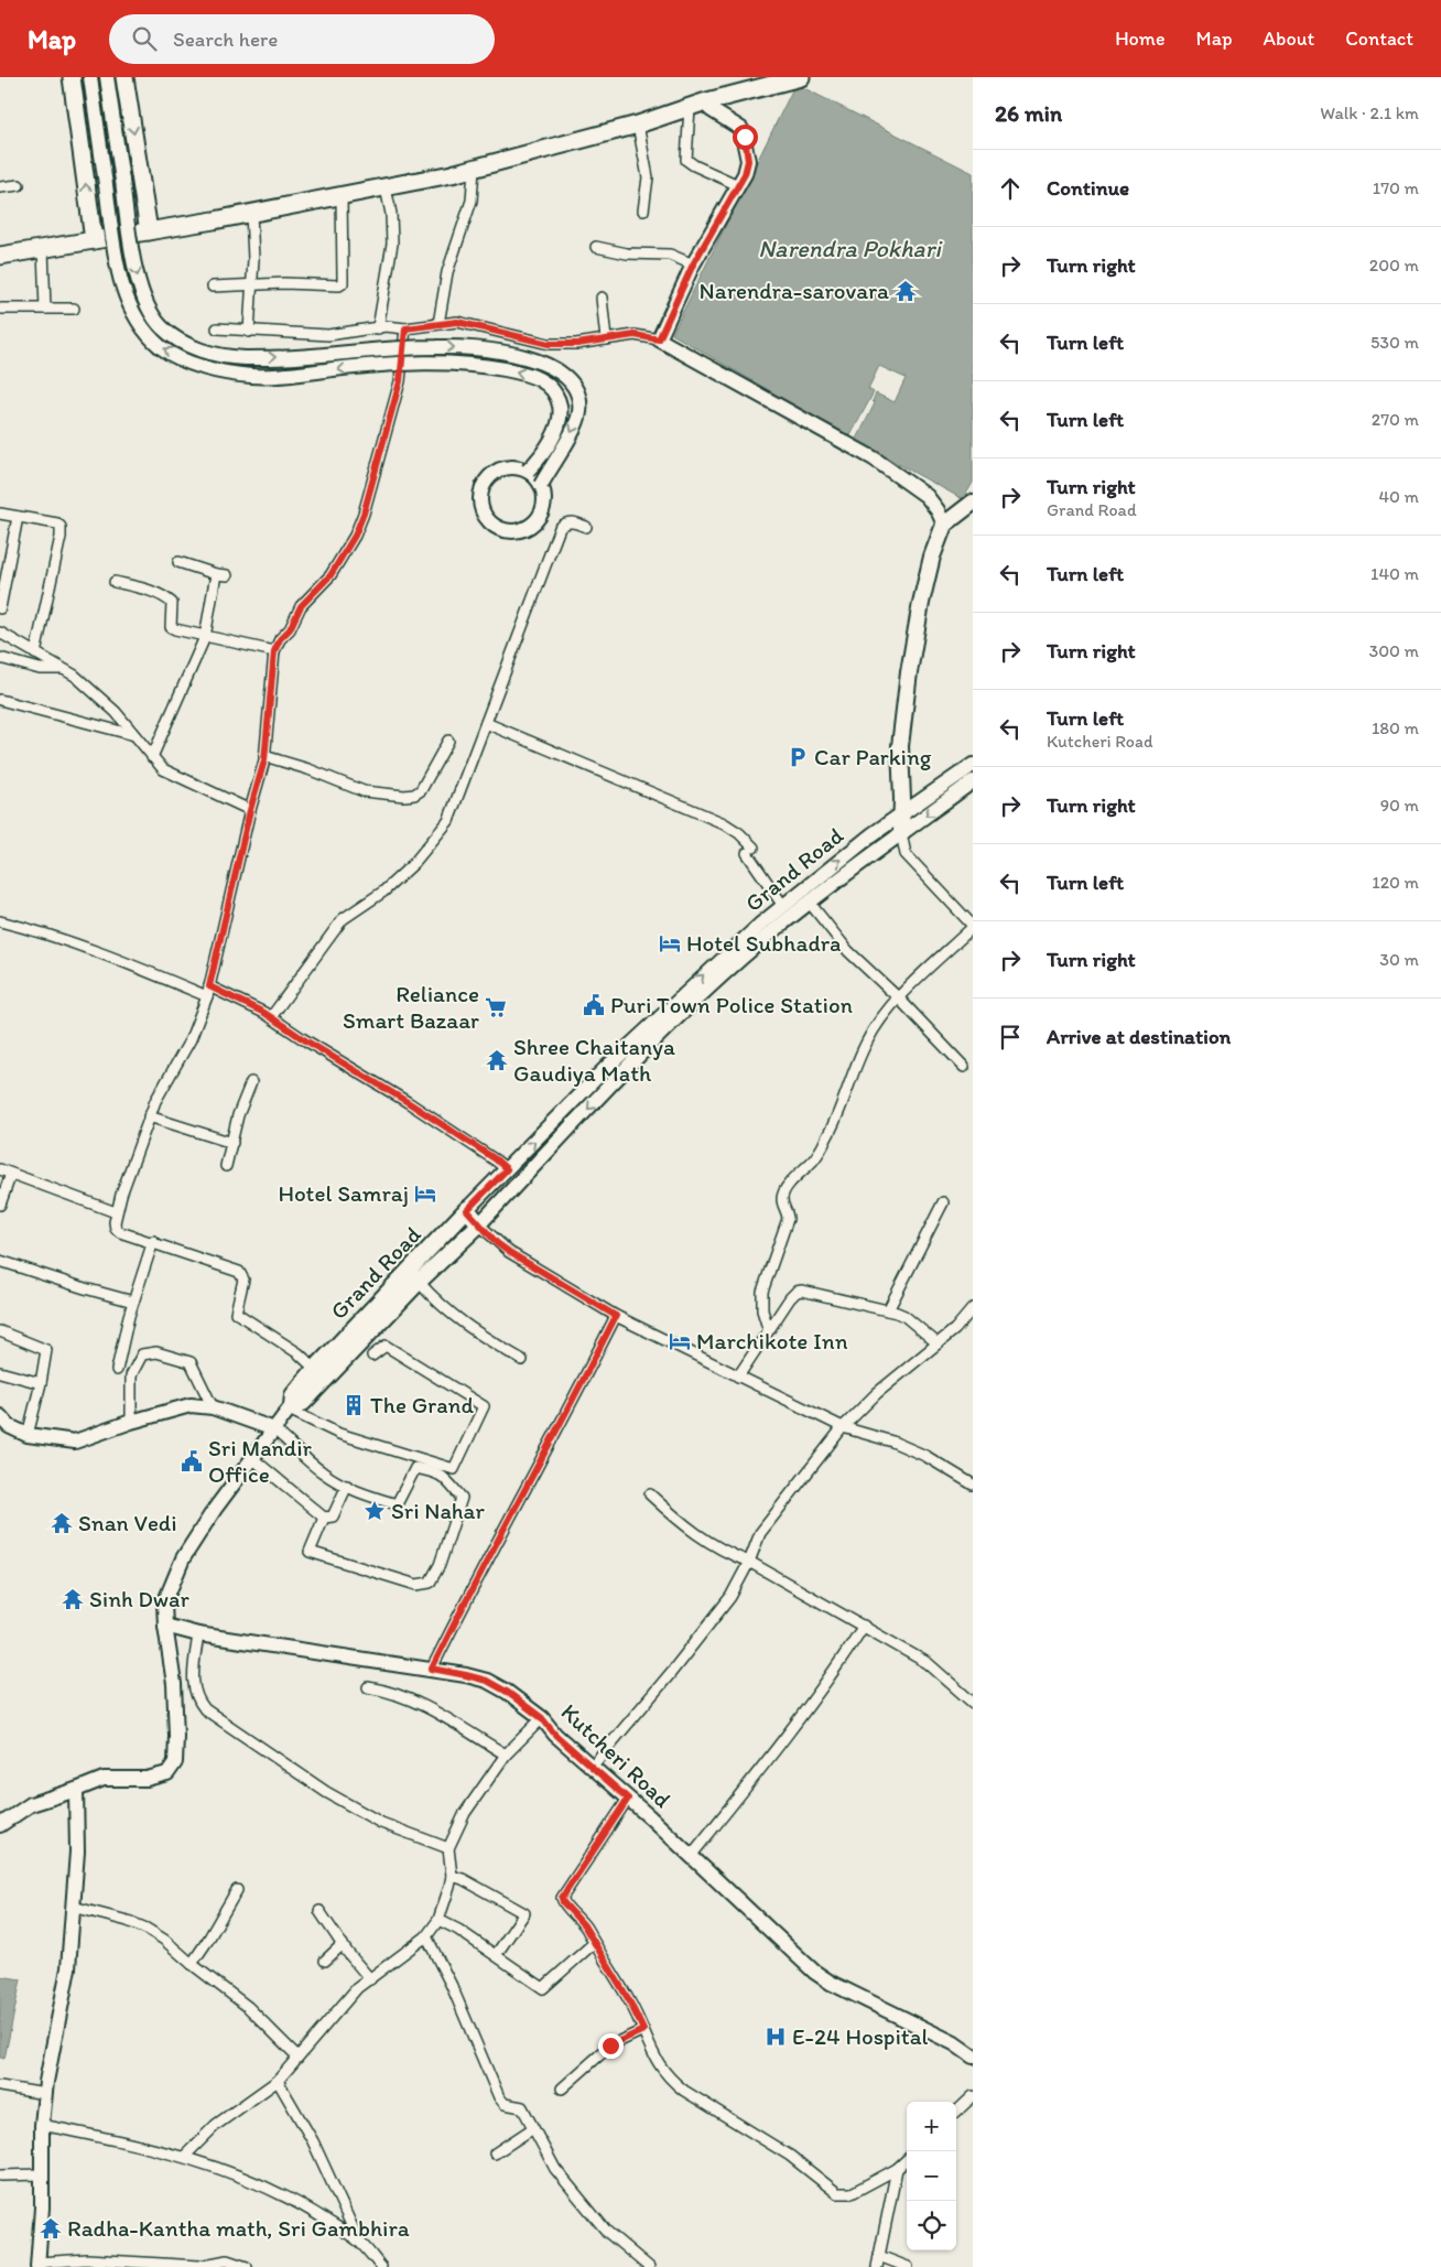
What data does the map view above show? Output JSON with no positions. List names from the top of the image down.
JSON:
{
  "streets": {
    "main road": ["Grand Road", "Kutcheri Road"]
  },
  "crossings": [
    ["Grand Road", "Kutcheri Road"]
  ],
  "water": ["Narendra Pokhari"],
  "places": {
    "temple": [
      "Narendra-sarovara",
      "Shree Chaitanya Gaudiya Math",
      "Snan Vedi",
      "Sinh Dwar",
      "Radha-Kantha math, Sri Gambhira"
    ],
    "parking": ["Car Parking"],
    "hotel": ["Hotel Subhadra", "Hotel Samraj", "Marchikote Inn"],
    "public building": ["Puri Town Police Station", "Sri Mandir Office"],
    "supermarket": ["Reliance Smart Bazaar"],
    "building": ["The Grand"],
    "place": ["Sri Nahar"],
    "hospital": ["E-24 Hospital"]
  },
  "page": {
    "header": "Map",
    "search": "Search here",
    "nav": [
      "Home",
      "Map",
      "About",
      "Contact"
    ],
    "heading": ["26 min", "Walk · 2.1 km"],
    "list": [
      ["Continue", "170 m"],
      ["Turn right", "200 m"],
      ["Turn left", "530 m"],
      ["Turn left", "270 m"],
      ["Turn right", "Grand Road", "40 m"],
      ["Turn left", "140 m"],
      ["Turn right", "300 m"],
      ["Turn left", "Kutcheri Road", "180 m"],
      ["Turn right", "90 m"],
      ["Turn left", "120 m"],
      ["Turn right", "30 m"],
      "Arrive at destination"
    ],
    "map_buttons": ["+", "−"]
  }
}
